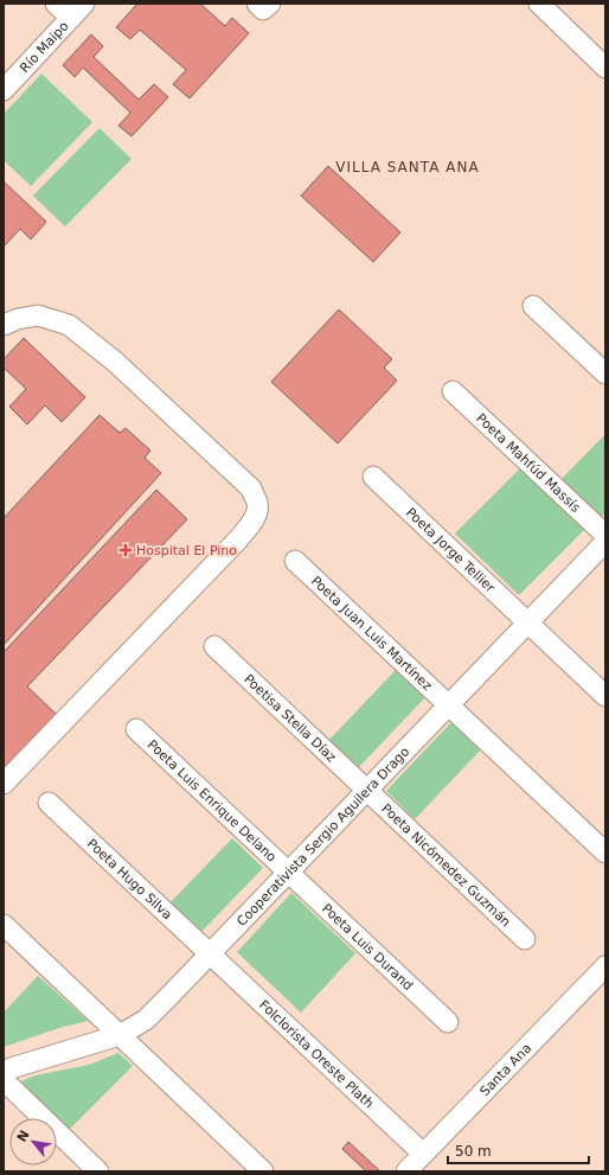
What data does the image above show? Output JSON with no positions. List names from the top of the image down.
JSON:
{
  "streets": {
    "street": [
      "Río Maipo",
      "Poeta Mahfúd Massís",
      "Poeta Jorge Tellier",
      "Poeta Juan Luis Martínez",
      "Poetisa Stella Díaz",
      "Poeta Luis Enrique Delano",
      "Cooperativista Sergio Aguilera Drago",
      "Poeta Nicómedez Guzmán",
      "Poeta Hugo Silva",
      "Poeta Luis Durand",
      "Folclorista Oreste Plath",
      "Santa Ana"
    ]
  },
  "crossings": [
    ["Poeta Jorge Tellier", "Cooperativista Sergio Aguilera Drago"],
    ["Poeta Juan Luis Martínez", "Cooperativista Sergio Aguilera Drago"],
    ["Poetisa Stella Díaz", "Cooperativista Sergio Aguilera Drago"],
    ["Poetisa Stella Díaz", "Poeta Nicómedez Guzmán"],
    ["Poeta Luis Enrique Delano", "Cooperativista Sergio Aguilera Drago"],
    ["Poeta Luis Enrique Delano", "Poeta Luis Durand"],
    ["Cooperativista Sergio Aguilera Drago", "Poeta Nicómedez Guzmán"],
    ["Cooperativista Sergio Aguilera Drago", "Poeta Hugo Silva"],
    ["Cooperativista Sergio Aguilera Drago", "Poeta Luis Durand"],
    ["Cooperativista Sergio Aguilera Drago", "Folclorista Oreste Plath"],
    ["Poeta Hugo Silva", "Folclorista Oreste Plath"],
    ["Folclorista Oreste Plath", "Santa Ana"]
  ],
  "districts": ["VILLA SANTA ANA"],
  "places": {
    "health": ["Hospital El Pino"]
  },
  "scale_bar": "50 m",
  "north": "top left"
}
